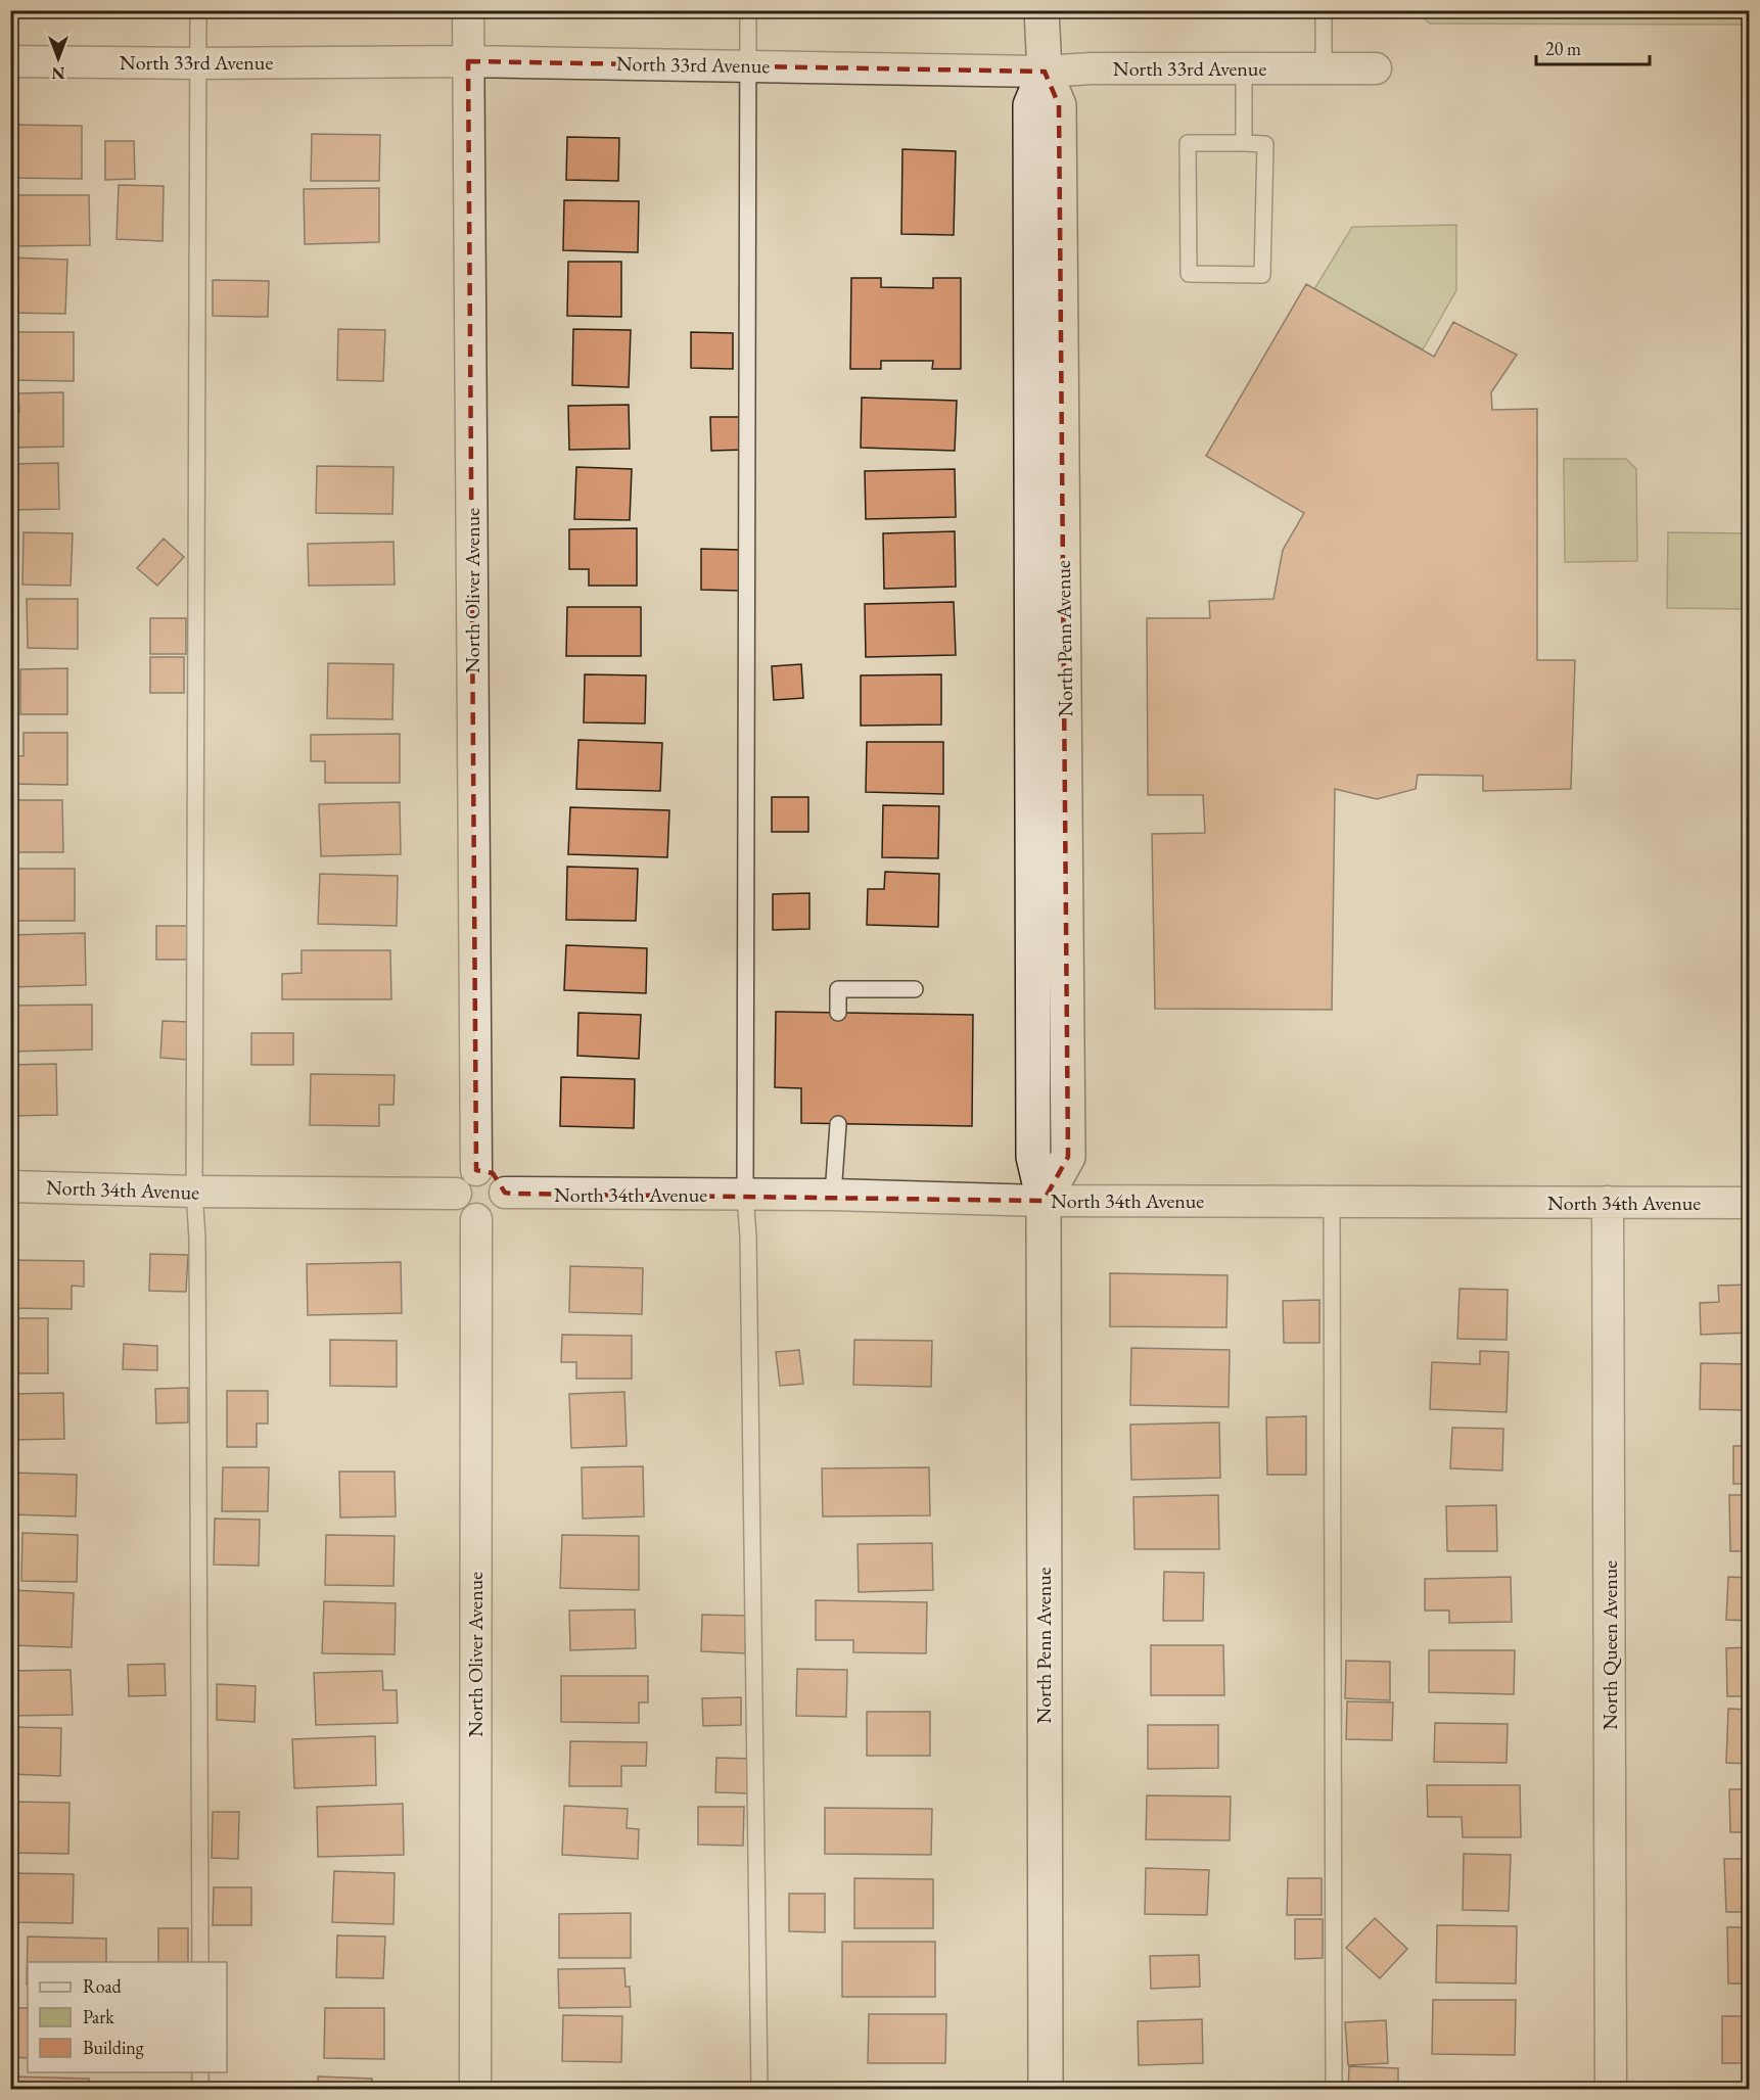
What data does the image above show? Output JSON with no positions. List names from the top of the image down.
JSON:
{
  "streets": {
    "main road": ["North Penn Avenue"],
    "street": [
      "North 33rd Avenue",
      "North Oliver Avenue",
      "North 34th Avenue",
      "North Queen Avenue"
    ]
  },
  "crossings": [
    ["North 33rd Avenue", "North Oliver Avenue"],
    ["North 33rd Avenue", "North Penn Avenue"],
    ["North Oliver Avenue", "North 34th Avenue"],
    ["North Penn Avenue", "North 34th Avenue"],
    ["North 34th Avenue", "North Queen Avenue"]
  ],
  "legend": ["Road", "Park", "Building"],
  "scale_bar": "20 m",
  "north": "bottom"
}
